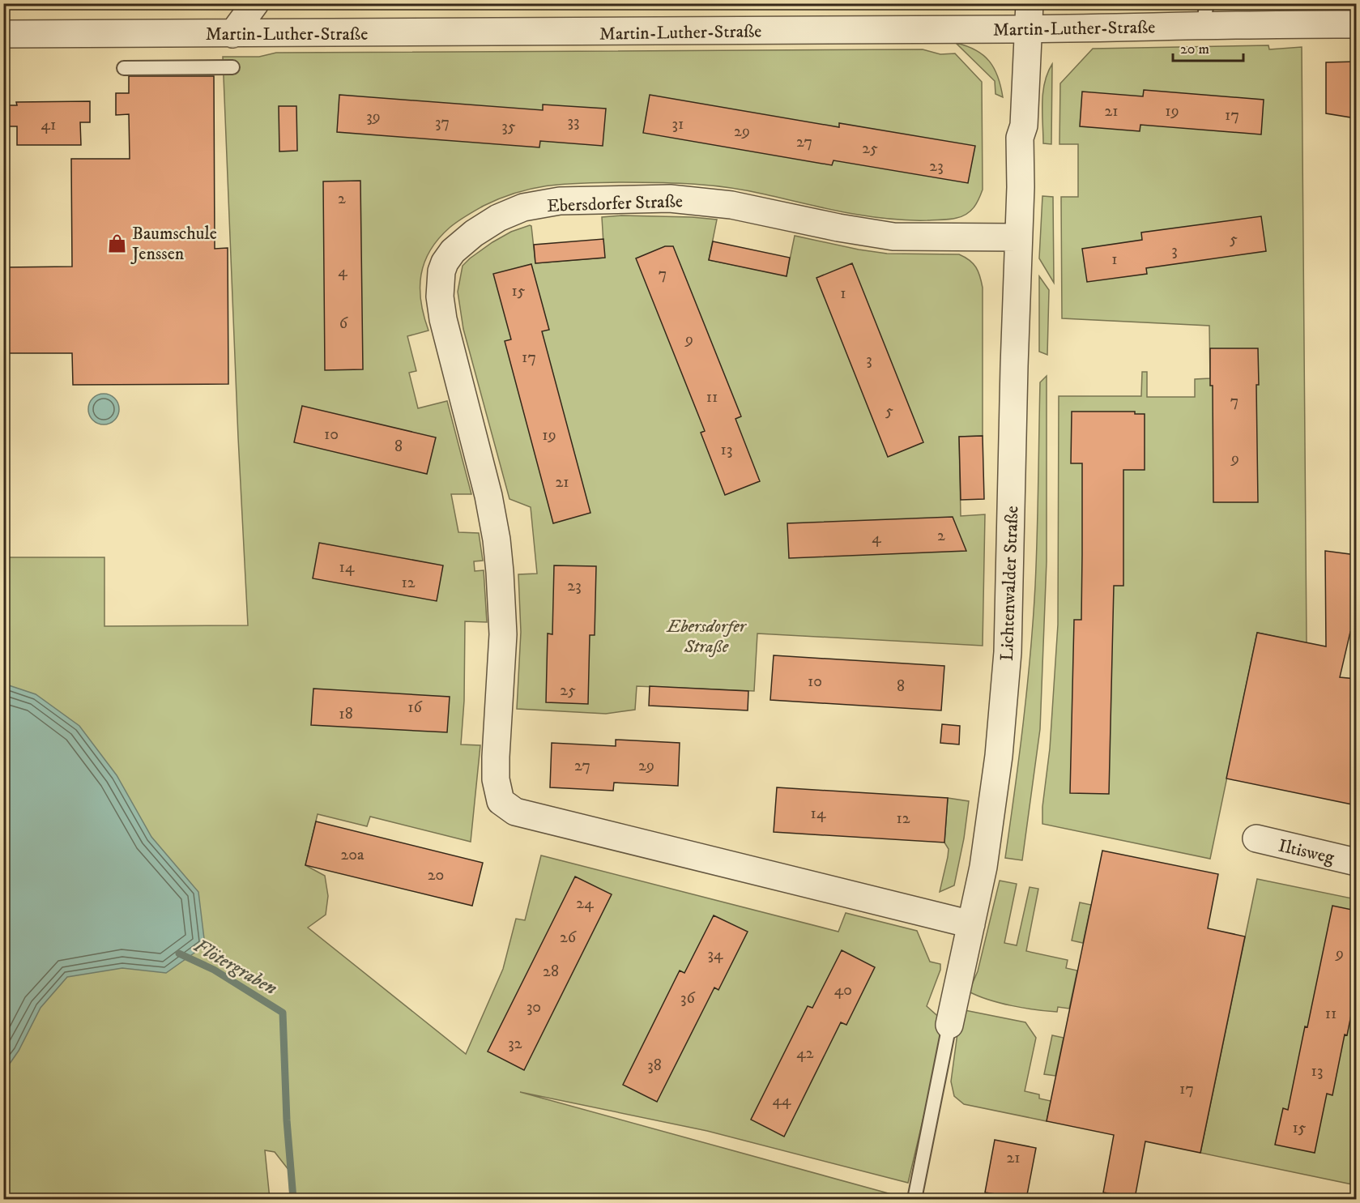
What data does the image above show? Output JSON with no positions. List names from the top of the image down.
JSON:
{
  "streets": {
    "street": [
      "Martin-Luther-Straße",
      "Ebersdorfer Straße",
      "Lichtenwalder Straße",
      "Iltisweg"
    ]
  },
  "crossings": [
    ["Martin-Luther-Straße", "Lichtenwalder Straße"],
    ["Ebersdorfer Straße", "Lichtenwalder Straße"]
  ],
  "water": ["Flötergraben"],
  "parks": ["Ebersdorfer Straße"],
  "places": {
    "shop": ["Baumschule Jenssen"]
  },
  "house_numbers": [
    "21",
    "19",
    "17",
    "39",
    "33",
    "37",
    "31",
    "41",
    "35",
    "29",
    "27",
    "25",
    "23",
    "2",
    "5",
    "3",
    "1",
    "4",
    "7",
    "15",
    "1",
    "6",
    "9",
    "17",
    "3",
    "11",
    "7",
    "5",
    "10",
    "19",
    "8",
    "13",
    "9",
    "21",
    "2",
    "4",
    "14",
    "12",
    "23",
    "10",
    "8",
    "25",
    "16",
    "18",
    "27",
    "29",
    "14",
    "12",
    "20a",
    "20",
    "24",
    "26",
    "9",
    "34",
    "28",
    "40",
    "36",
    "30",
    "11",
    "32",
    "42",
    "38",
    "13",
    "17",
    "44",
    "15",
    "21"
  ],
  "scale_bar": "20 m"
}
